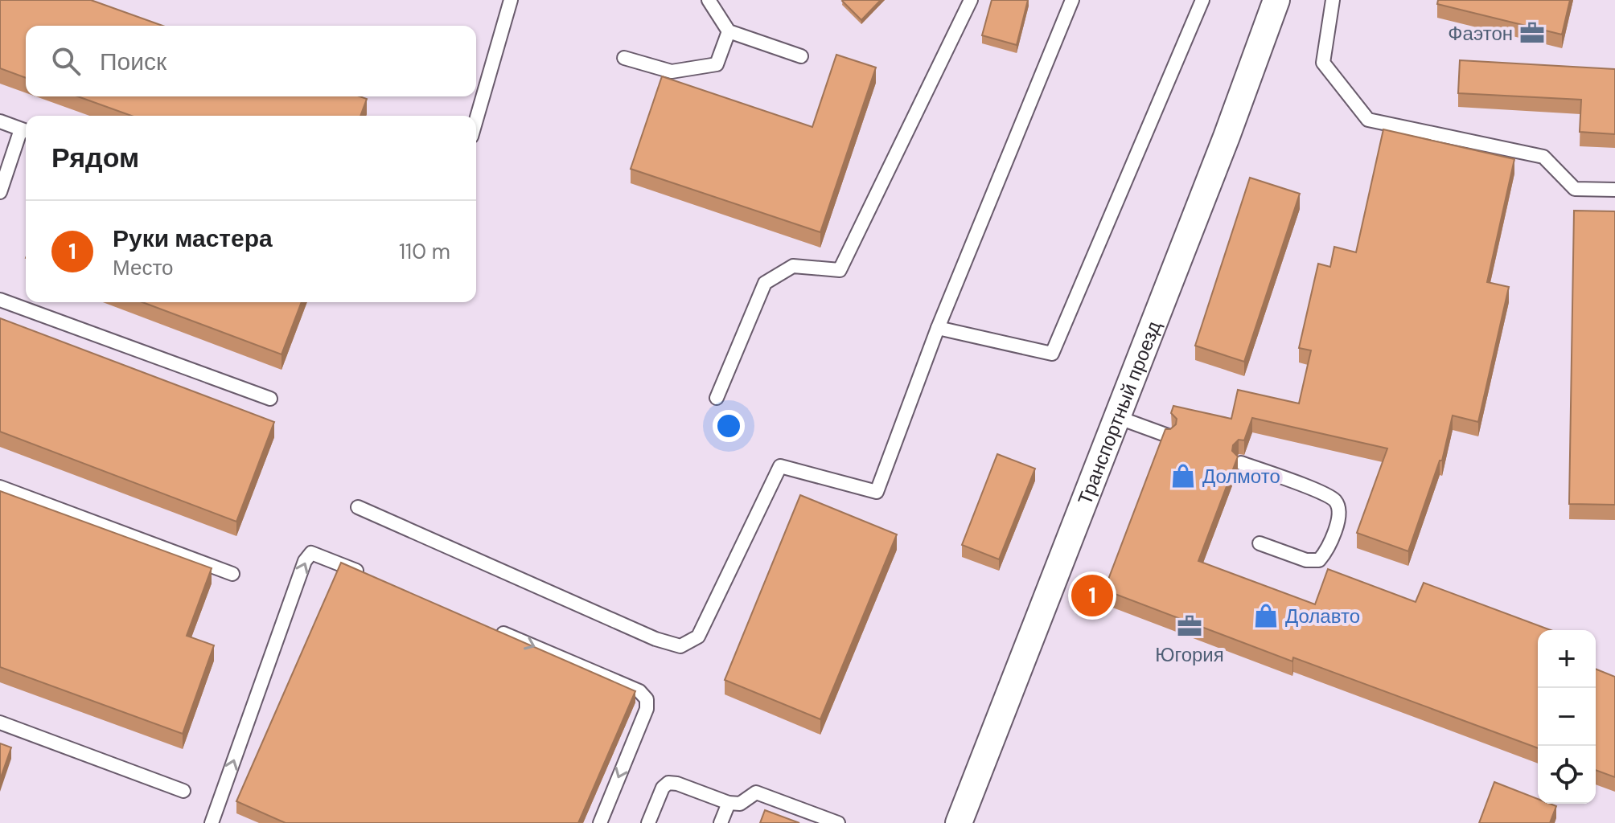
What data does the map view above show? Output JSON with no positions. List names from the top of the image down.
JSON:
{
  "streets": {
    "street": ["Транспортный проезд"]
  },
  "places": {
    "office": ["Фаэтон", "Югория"],
    "shop": ["Долмото", "Долавто"]
  },
  "page": {
    "search": "Поиск",
    "heading": "Рядом",
    "list": [
      {
        "mark": "1",
        "name": "Руки мастера",
        "note": "Место",
        "value": "110 m"
      }
    ],
    "pins": "1",
    "map_buttons": ["+", "−"]
  }
}
